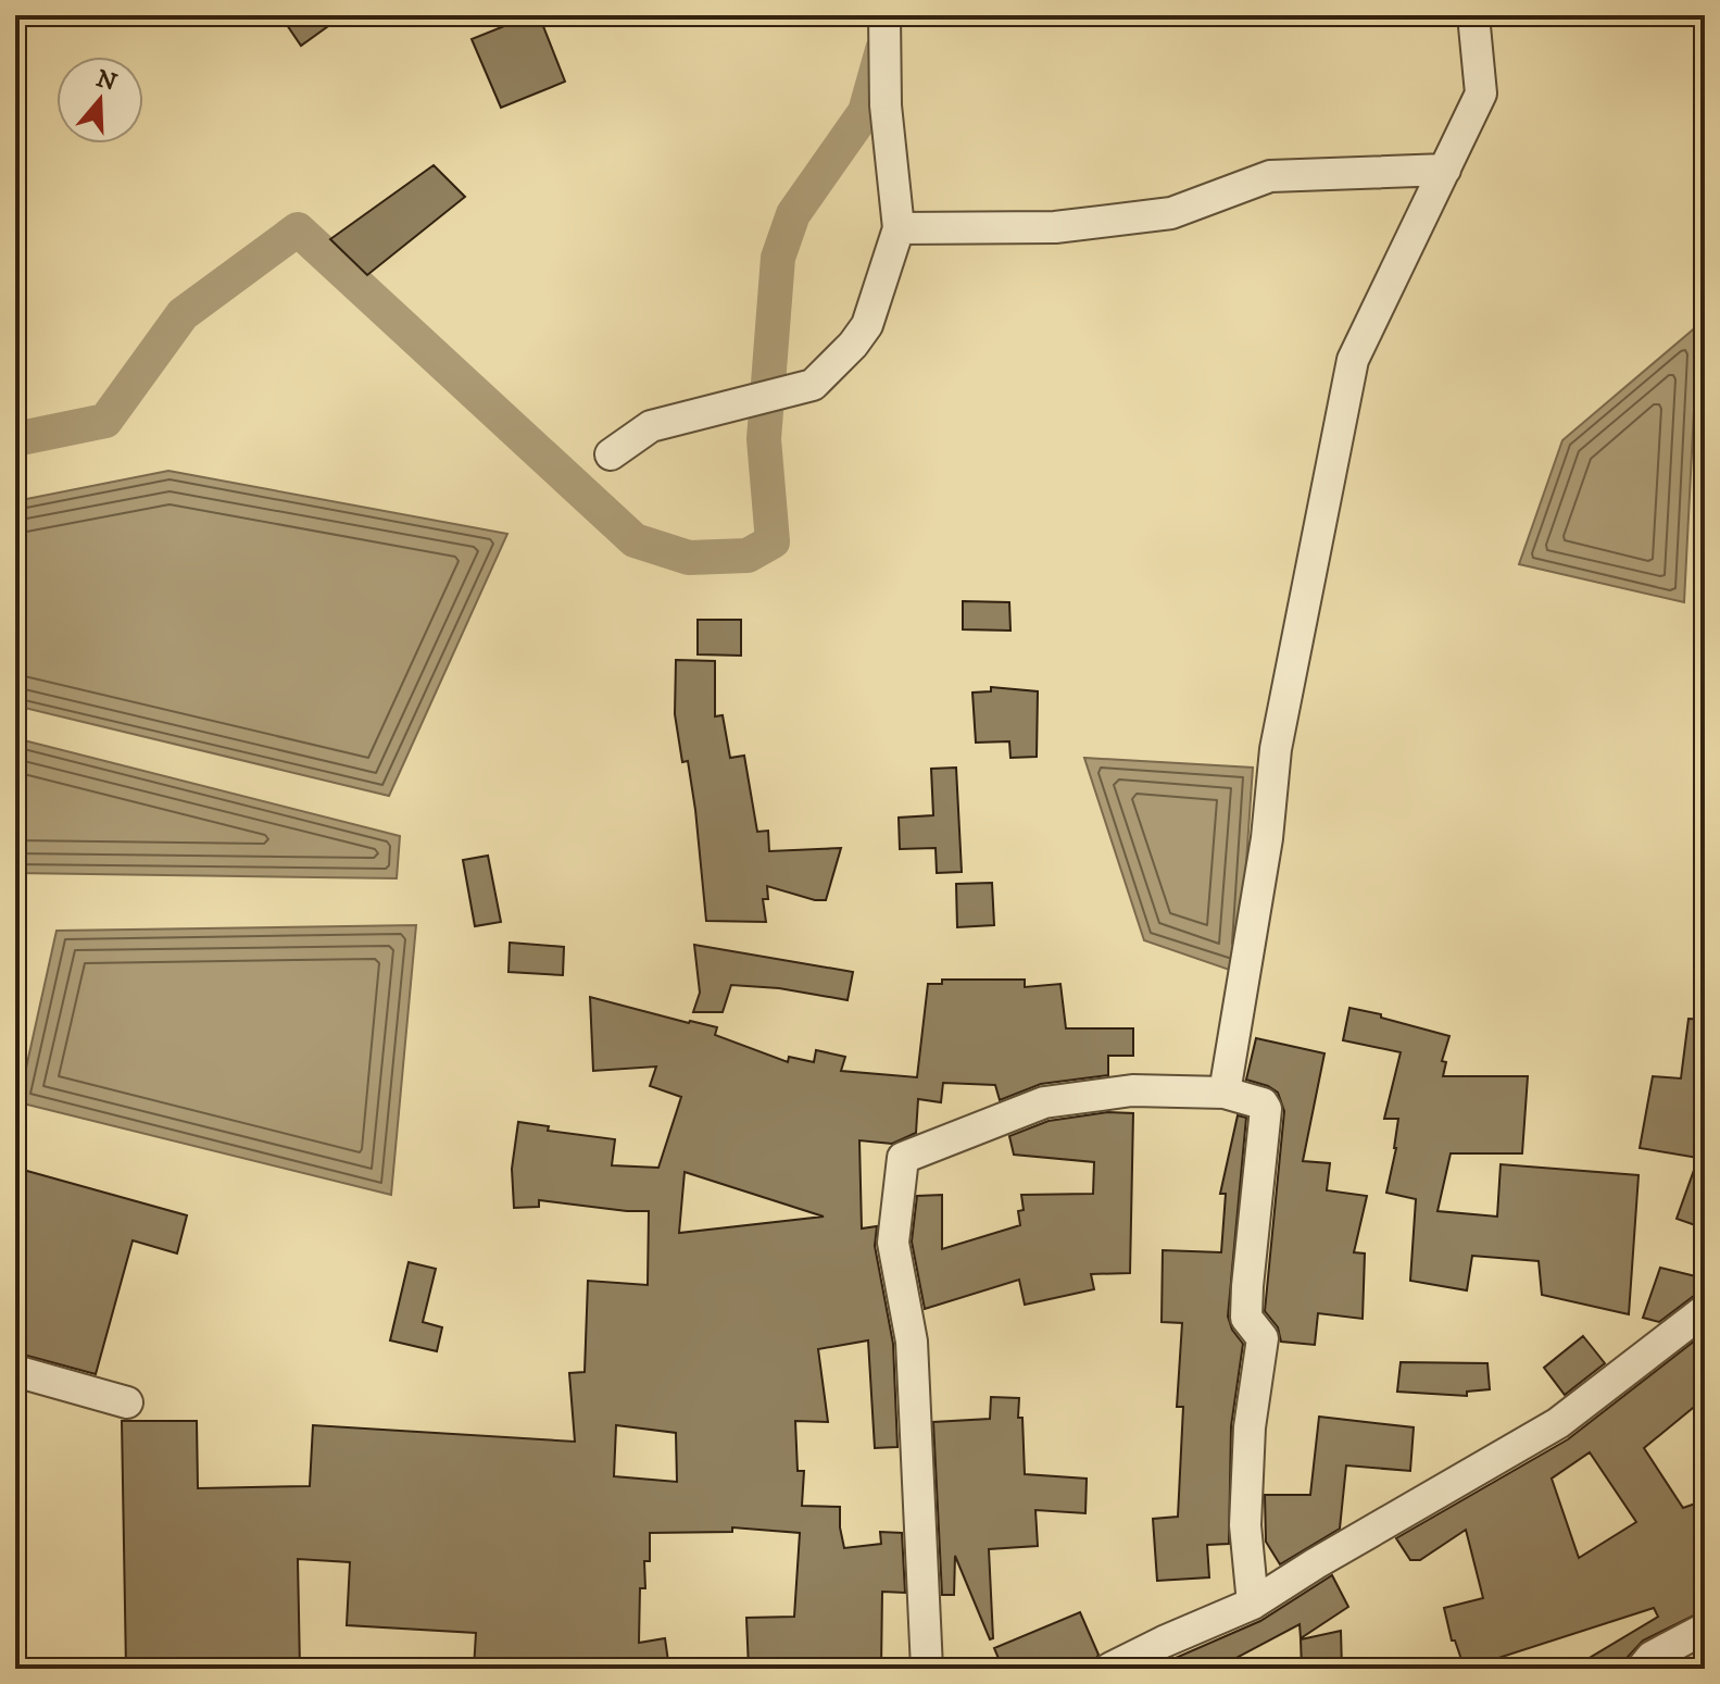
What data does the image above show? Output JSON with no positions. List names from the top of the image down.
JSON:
{
  "north": "top"
}
